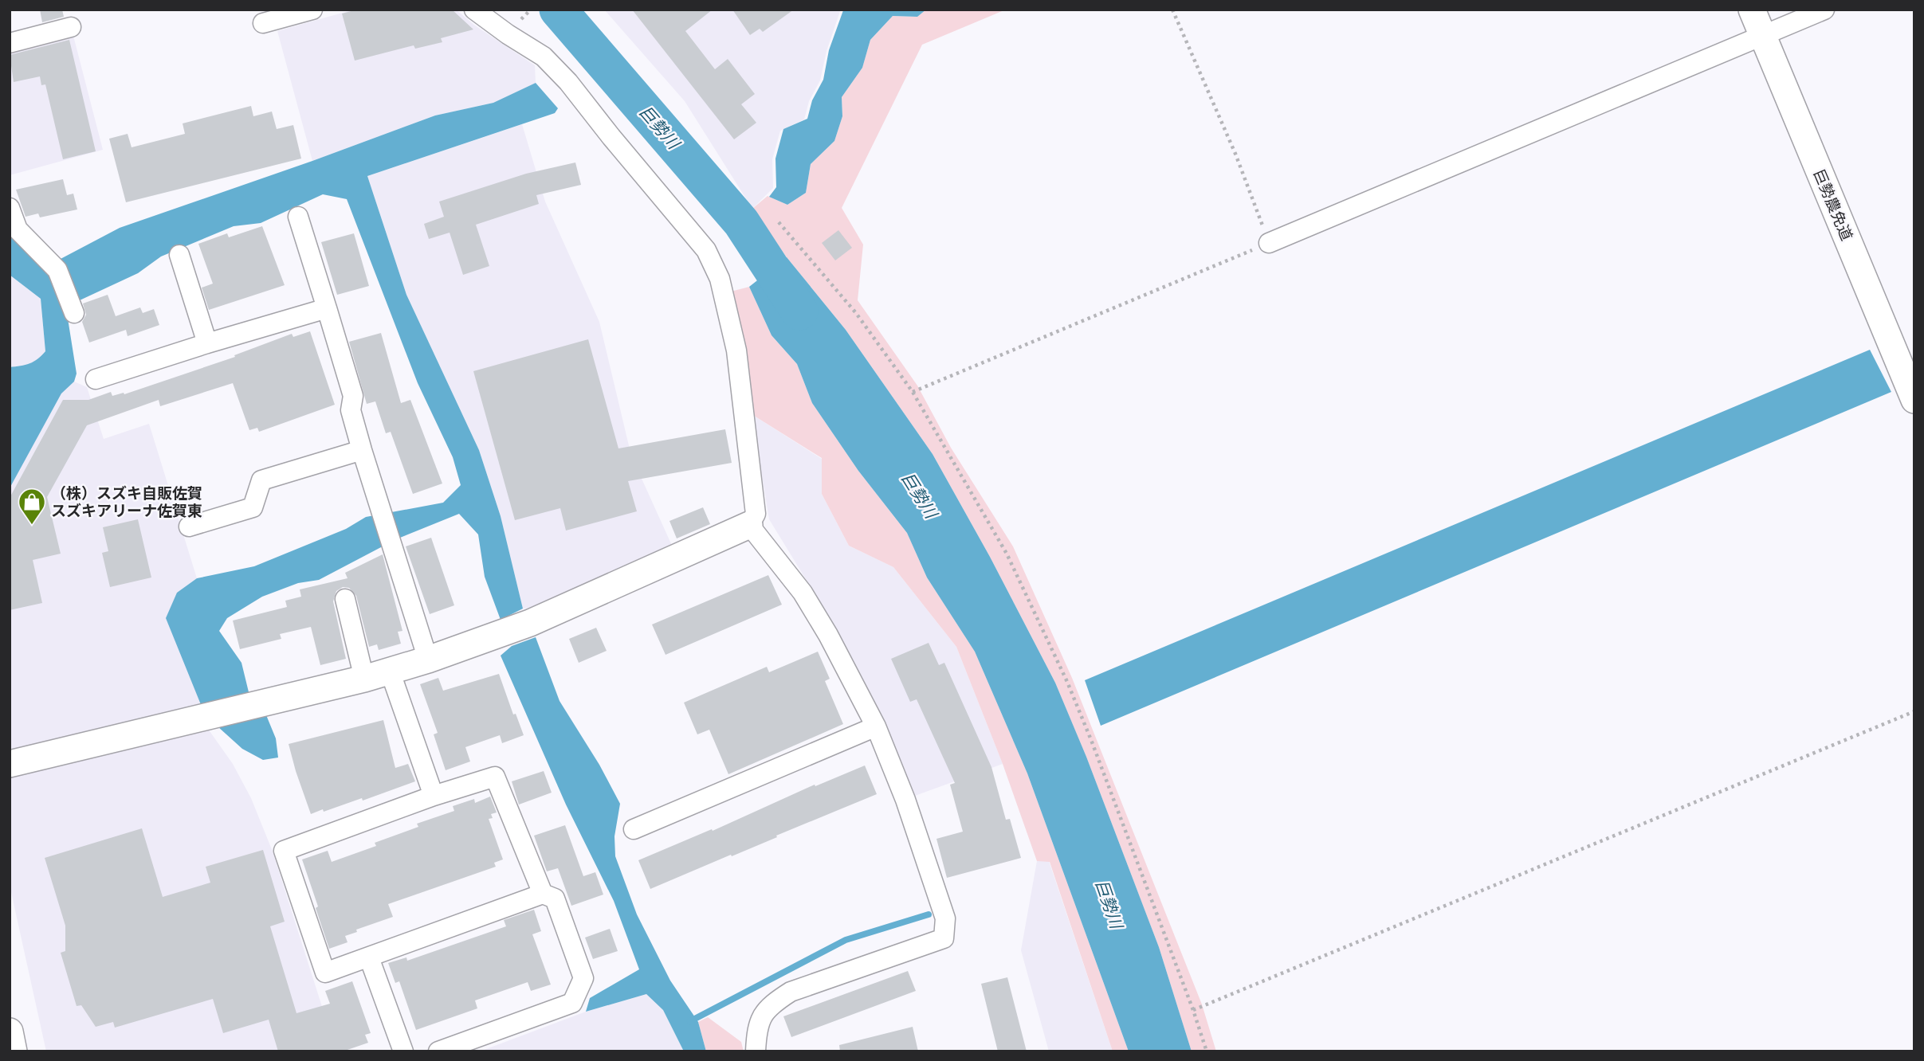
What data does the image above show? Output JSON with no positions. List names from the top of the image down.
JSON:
{
  "streets": {
    "street": ["巨勢農免道"]
  },
  "water": ["巨勢川"],
  "places": {
    "shop": ["（株）スズキ自販佐賀 スズキアリーナ佐賀東"]
  }
}
